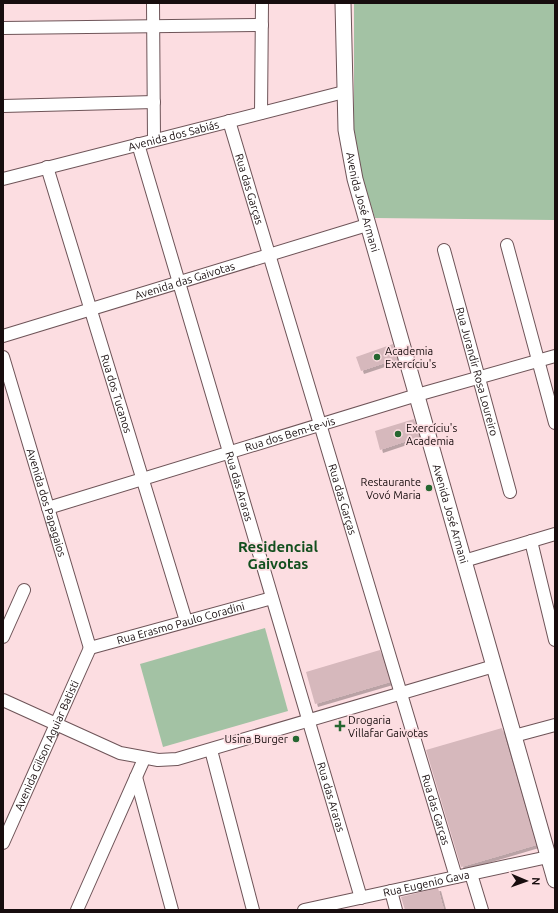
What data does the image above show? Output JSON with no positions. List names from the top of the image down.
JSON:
{
  "streets": {
    "main road": ["Avenida José Armani"],
    "street": [
      "Avenida dos Sabiás",
      "Rua das Garças",
      "Avenida das Gaivotas",
      "Rua Jurandir Rosa Loureiro",
      "Rua dos Tucanos",
      "Rua dos Bem-te-vis",
      "Rua das Araras",
      "Avenida dos Papagaios",
      "Rua Erasmo Paulo Coradini",
      "Avenida Gilson Aguiar Batisti",
      "Rua Eugenio Gava"
    ]
  },
  "crossings": [
    ["Avenida dos Sabiás", "Rua das Garças"],
    ["Avenida dos Sabiás", "Avenida José Armani"],
    ["Avenida dos Sabiás", "Rua dos Tucanos"],
    ["Avenida dos Sabiás", "Rua das Araras"],
    ["Rua das Garças", "Avenida das Gaivotas"],
    ["Rua das Garças", "Rua dos Bem-te-vis"],
    ["Rua das Garças", "Rua Eugenio Gava"],
    ["Avenida José Armani", "Avenida das Gaivotas"],
    ["Avenida José Armani", "Rua dos Bem-te-vis"],
    ["Avenida José Armani", "Rua Eugenio Gava"],
    ["Avenida das Gaivotas", "Rua dos Tucanos"],
    ["Avenida das Gaivotas", "Rua das Araras"],
    ["Rua Jurandir Rosa Loureiro", "Rua dos Bem-te-vis"],
    ["Rua dos Tucanos", "Rua dos Bem-te-vis"],
    ["Rua dos Tucanos", "Rua Erasmo Paulo Coradini"],
    ["Rua dos Bem-te-vis", "Rua das Araras"],
    ["Rua dos Bem-te-vis", "Avenida dos Papagaios"],
    ["Rua das Araras", "Rua Erasmo Paulo Coradini"],
    ["Rua das Araras", "Rua Eugenio Gava"],
    ["Avenida dos Papagaios", "Rua Erasmo Paulo Coradini"],
    ["Avenida dos Papagaios", "Avenida Gilson Aguiar Batisti"],
    ["Rua Erasmo Paulo Coradini", "Avenida Gilson Aguiar Batisti"]
  ],
  "districts": ["Residencial Gaivotas"],
  "places": {
    "other": [
      "Academia Exercíciu's",
      "Exercíciu's Academia",
      "Restaurante Vovó Maria",
      "Usina Burger"
    ],
    "health": ["Drogaria Villafar Gaivotas"]
  },
  "north": "right"
}
